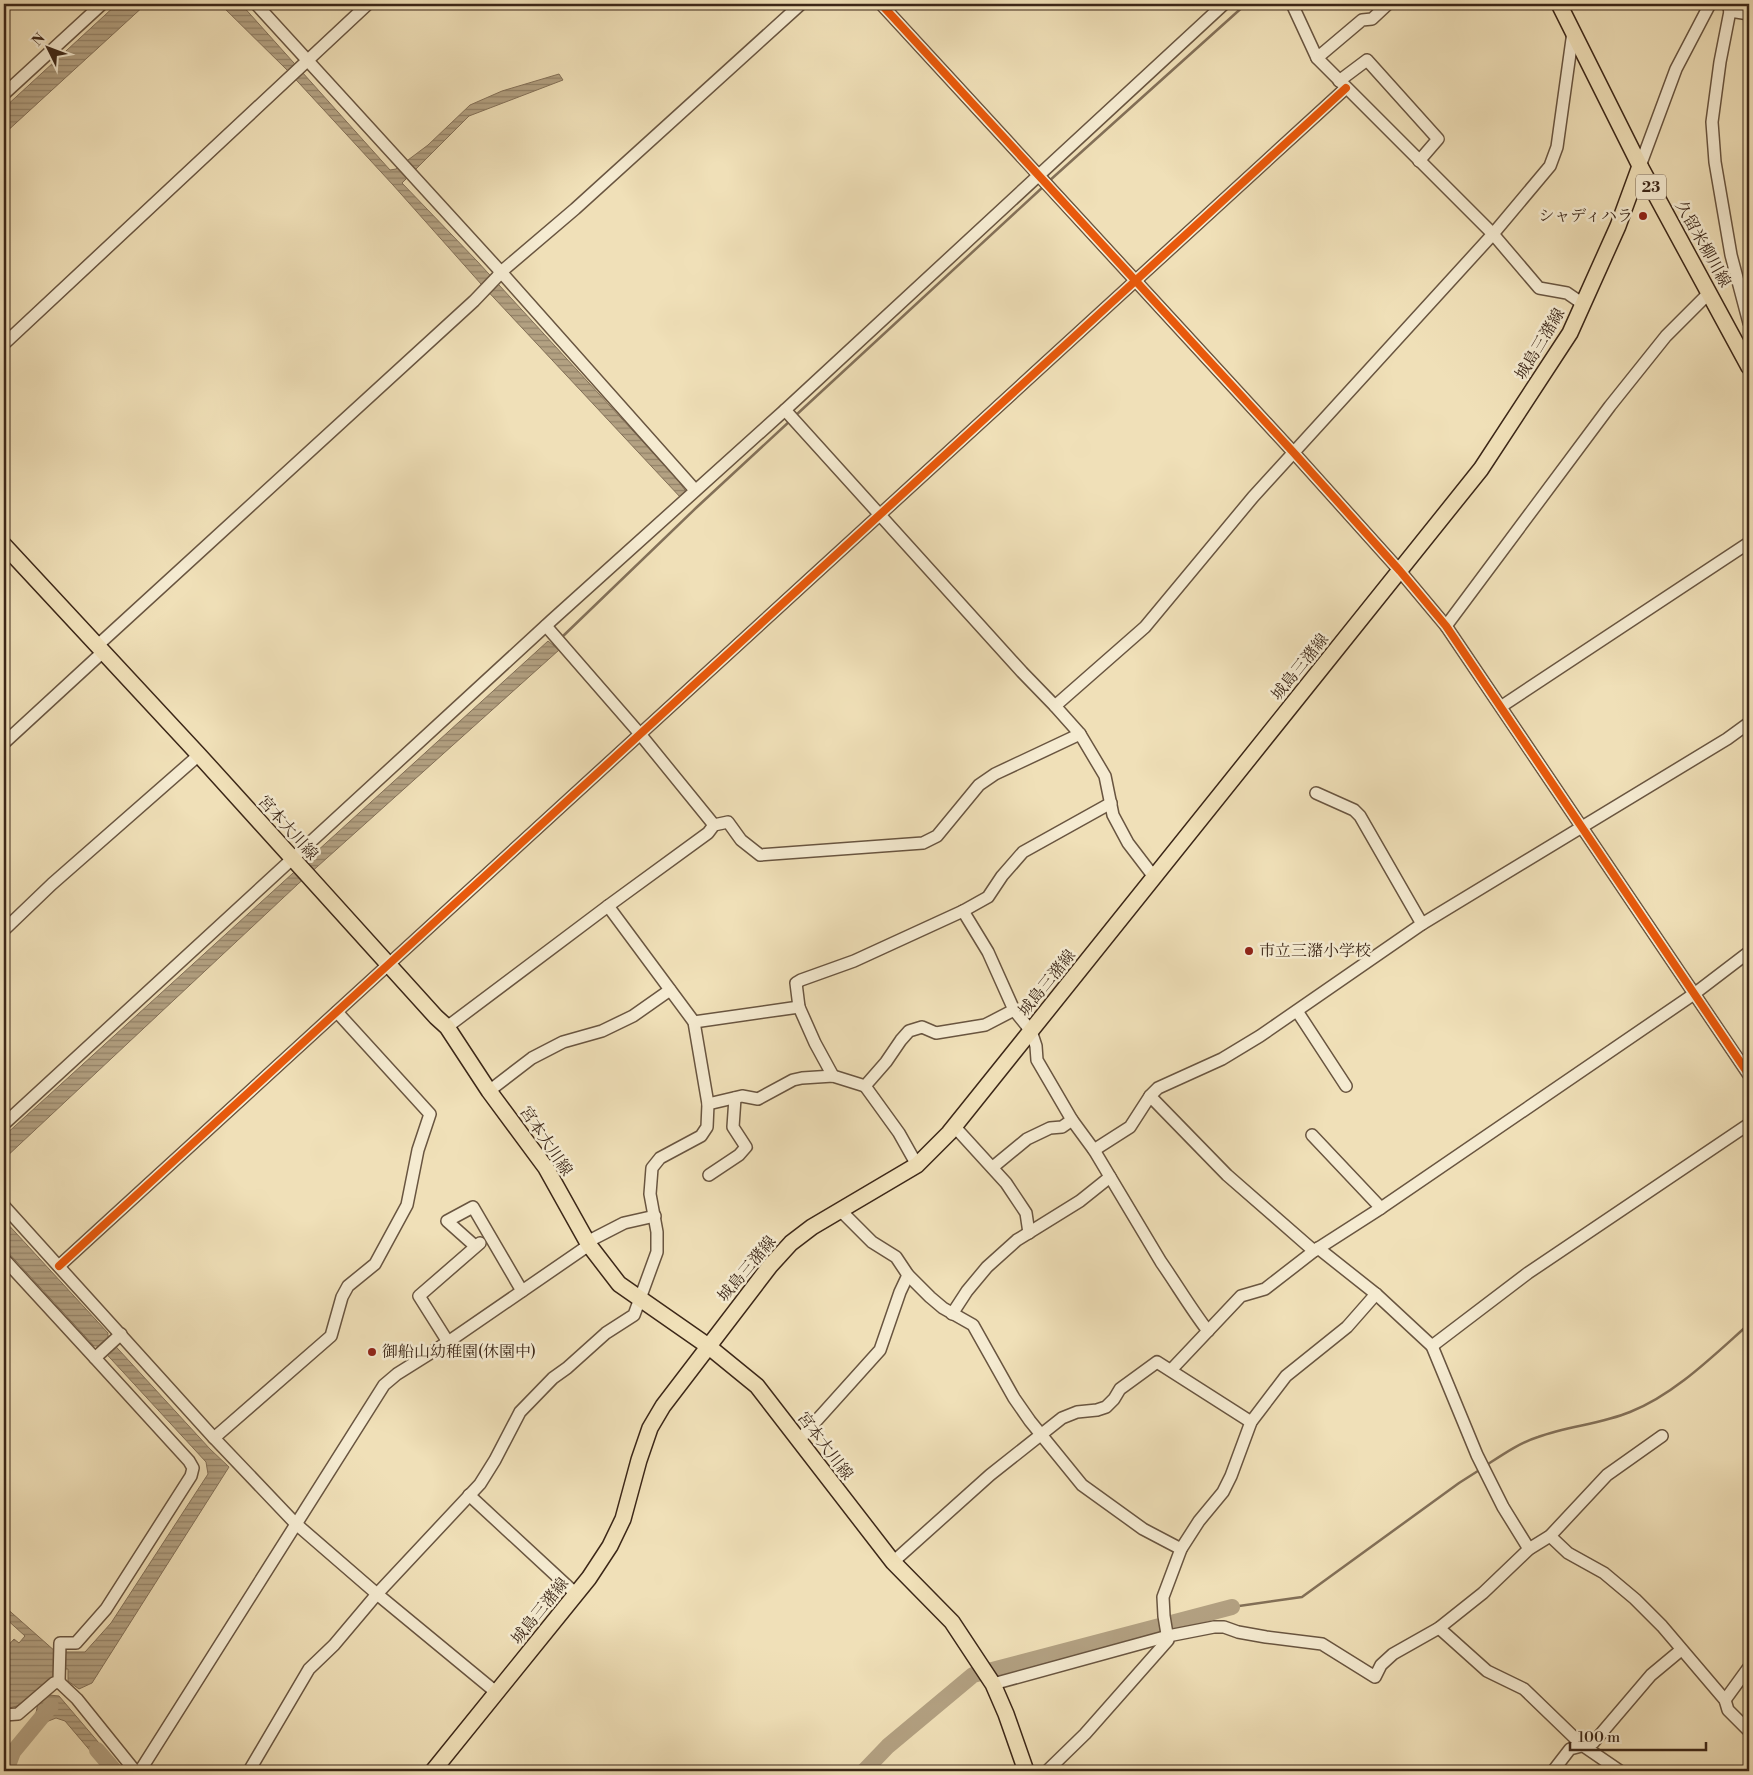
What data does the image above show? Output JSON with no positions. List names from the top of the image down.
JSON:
{
  "streets": {
    "main road": [
      "23",
      "久留米柳川線",
      "城島三潴線",
      "宮本大川線"
    ]
  },
  "crossings": [
    ["久留米柳川線", "城島三潴線"],
    ["城島三潴線", "宮本大川線"]
  ],
  "places": ["シャディハラ", "市立三潴小学校", "御船山幼稚園(休園中)"],
  "scale_bar": "100 m",
  "north": "top left"
}
